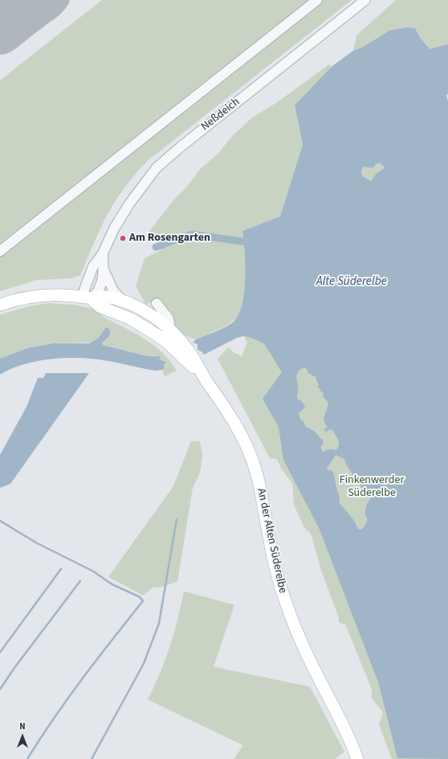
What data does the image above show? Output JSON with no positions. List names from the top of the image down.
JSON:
{
  "streets": {
    "main road": ["An der Alten Süderelbe"],
    "street": ["Neßdeich"]
  },
  "crossings": [
    ["Neßdeich", "An der Alten Süderelbe"]
  ],
  "water": ["Alte Süderelbe"],
  "parks": ["Finkenwerder Süderelbe"],
  "places": ["Am Rosengarten"],
  "north": "top"
}
